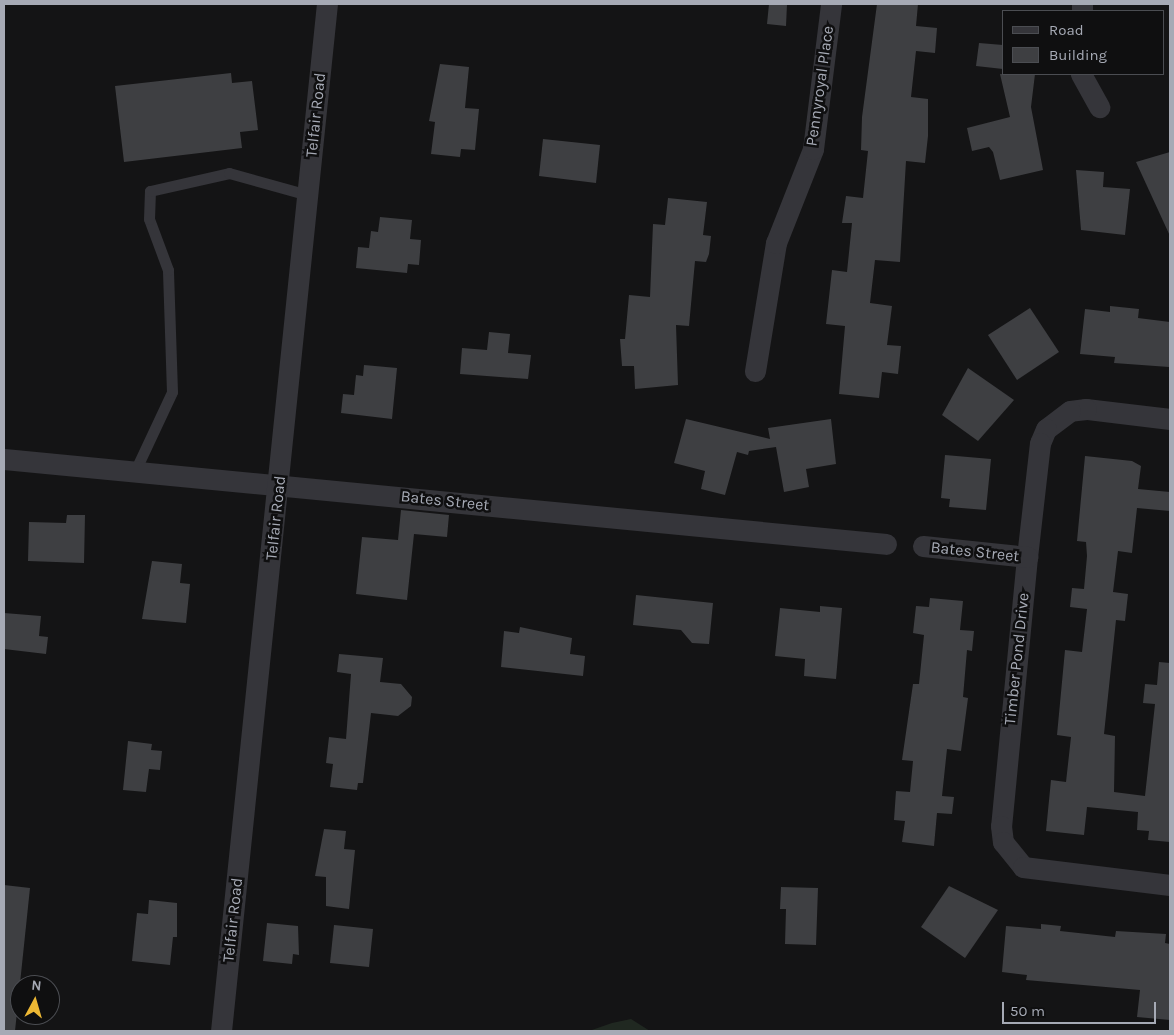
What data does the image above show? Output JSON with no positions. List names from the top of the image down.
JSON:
{
  "streets": {
    "street": [
      "Pennyroyal Place",
      "Telfair Road",
      "Bates Street",
      "Timber Pond Drive"
    ]
  },
  "crossings": [
    ["Telfair Road", "Bates Street"],
    ["Bates Street", "Timber Pond Drive"]
  ],
  "legend": ["Road", "Building"],
  "scale_bar": "50 m",
  "north": "top"
}
